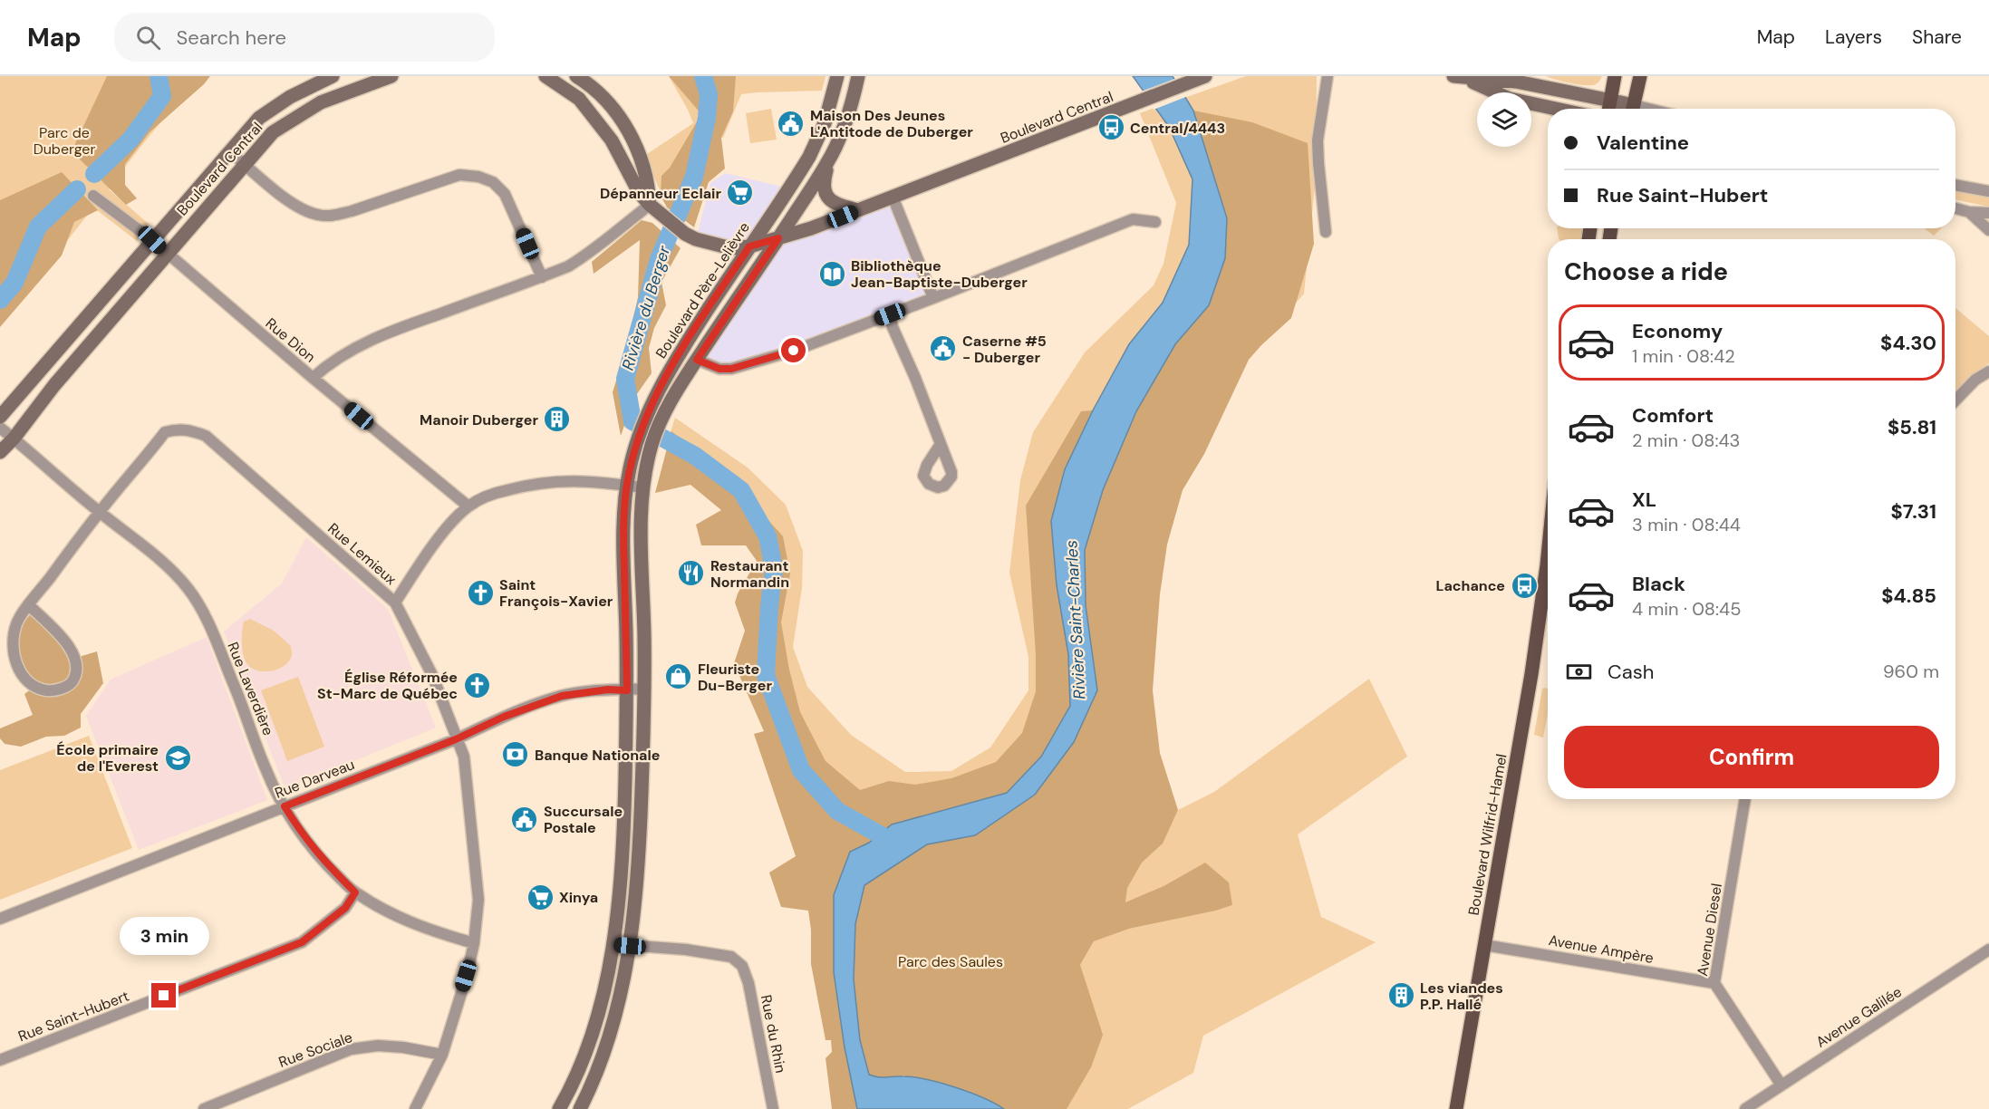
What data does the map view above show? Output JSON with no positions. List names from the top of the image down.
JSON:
{
  "streets": {
    "main road": ["Boulevard Wilfrid-Hamel"],
    "street": [
      "Boulevard Central",
      "Boulevard Père-Lelièvre",
      "Rue Dion",
      "Rue Lemieux",
      "Rue Laverdière",
      "Rue Darveau",
      "Avenue Diesel",
      "Avenue Ampère",
      "Rue Saint-Hubert",
      "Avenue Galilée",
      "Rue du Rhin",
      "Rue Sociale"
    ]
  },
  "crossings": [
    ["Boulevard Central", "Boulevard Père-Lelièvre"],
    ["Boulevard Central", "Rue Dion"],
    ["Boulevard Central", "Rue Laverdière"],
    ["Boulevard Père-Lelièvre", "Rue Darveau"],
    ["Rue Lemieux", "Rue Laverdière"],
    ["Rue Lemieux", "Rue Darveau"],
    ["Rue Lemieux", "Rue Sociale"],
    ["Rue Laverdière", "Rue Darveau"],
    ["Rue Laverdière", "Rue Saint-Hubert"],
    ["Boulevard Wilfrid-Hamel", "Avenue Ampère"],
    ["Avenue Diesel", "Avenue Ampère"],
    ["Avenue Diesel", "Avenue Galilée"]
  ],
  "water": ["Rivière du Berger", "Rivière Saint-Charles"],
  "parks": ["Parc de Duberger", "Parc des Saules"],
  "places": {
    "public building": ["Maison Des Jeunes L'Antitode de Duberger", "Caserne #5 - Duberger", "Succursale Postale"],
    "bus stop": ["Central/4443", "Lachance"],
    "supermarket": ["Dépanneur Eclair", "Xinya"],
    "library": ["Bibliothèque Jean-Baptiste-Duberger"],
    "building": ["Manoir Duberger", "Les viandes P.P. Hallé"],
    "restaurant": ["Restaurant Normandin"],
    "church": ["Saint François-Xavier", "Église Réformée St-Marc de Québec"],
    "shop": ["Fleuriste Du-Berger"],
    "bank": ["Banque Nationale"],
    "school or university": ["École primaire de l'Everest"]
  },
  "page": {
    "header": "Map",
    "search": "Search here",
    "nav": ["Map", "Layers", "Share"],
    "banner": ["Valentine", "Rue Saint-Hubert"],
    "heading": "Choose a ride",
    "list": [
      {
        "name": "Economy",
        "note": "1 min · 08:42",
        "value": "$4.30"
      },
      {
        "name": "Comfort",
        "note": "2 min · 08:43",
        "value": "$5.81"
      },
      {
        "name": "XL",
        "note": "3 min · 08:44",
        "value": "$7.31"
      },
      {
        "name": "Black",
        "note": "4 min · 08:45",
        "value": "$4.85"
      }
    ],
    "pay": ["Cash", "960 m"],
    "buttons": "Confirm",
    "bubble": "3 min"
  }
}
